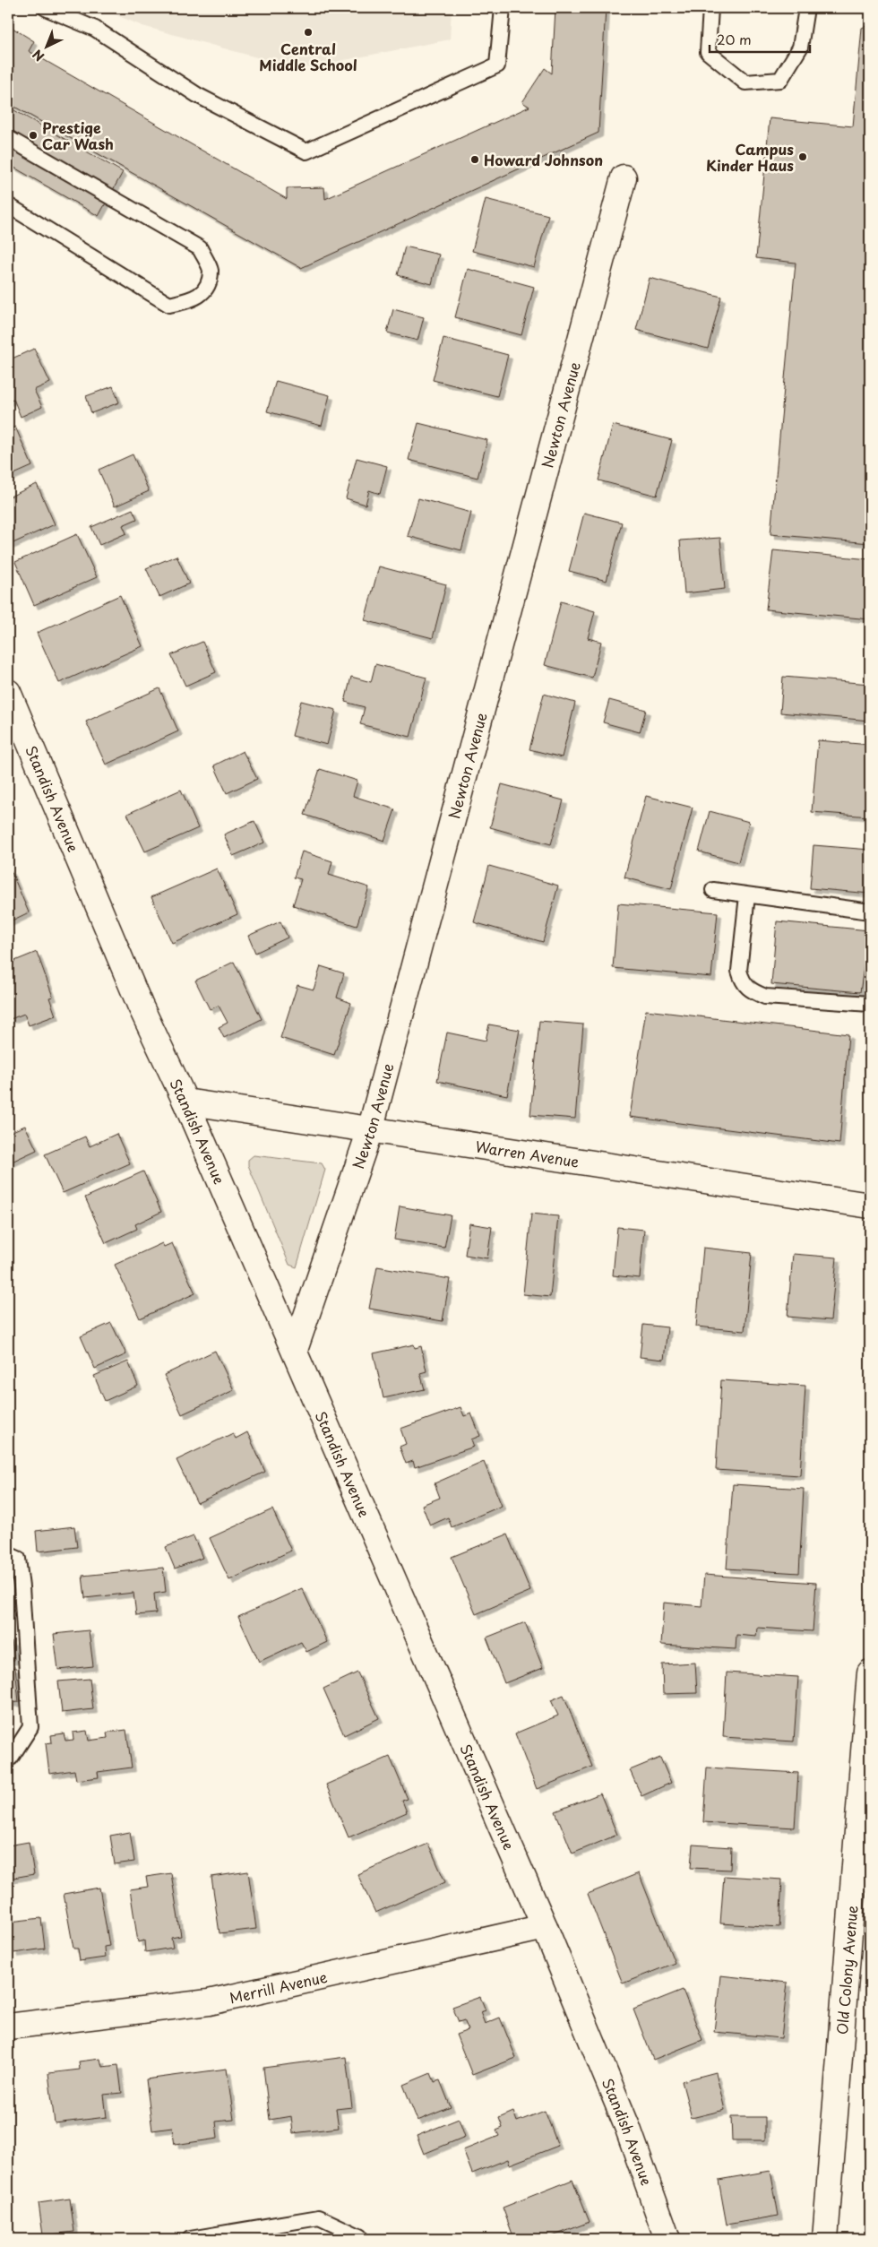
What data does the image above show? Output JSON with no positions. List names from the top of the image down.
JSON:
{
  "streets": {
    "street": [
      "Newton Avenue",
      "Standish Avenue",
      "Warren Avenue",
      "Old Colony Avenue",
      "Merrill Avenue"
    ]
  },
  "crossings": [
    ["Newton Avenue", "Standish Avenue"],
    ["Newton Avenue", "Warren Avenue"],
    ["Standish Avenue", "Warren Avenue"],
    ["Standish Avenue", "Merrill Avenue"]
  ],
  "places": [
    "Central Middle School",
    "Prestige Car Wash",
    "Campus Kinder Haus",
    "Howard Johnson"
  ],
  "scale_bar": "20 m",
  "north": "bottom left"
}
